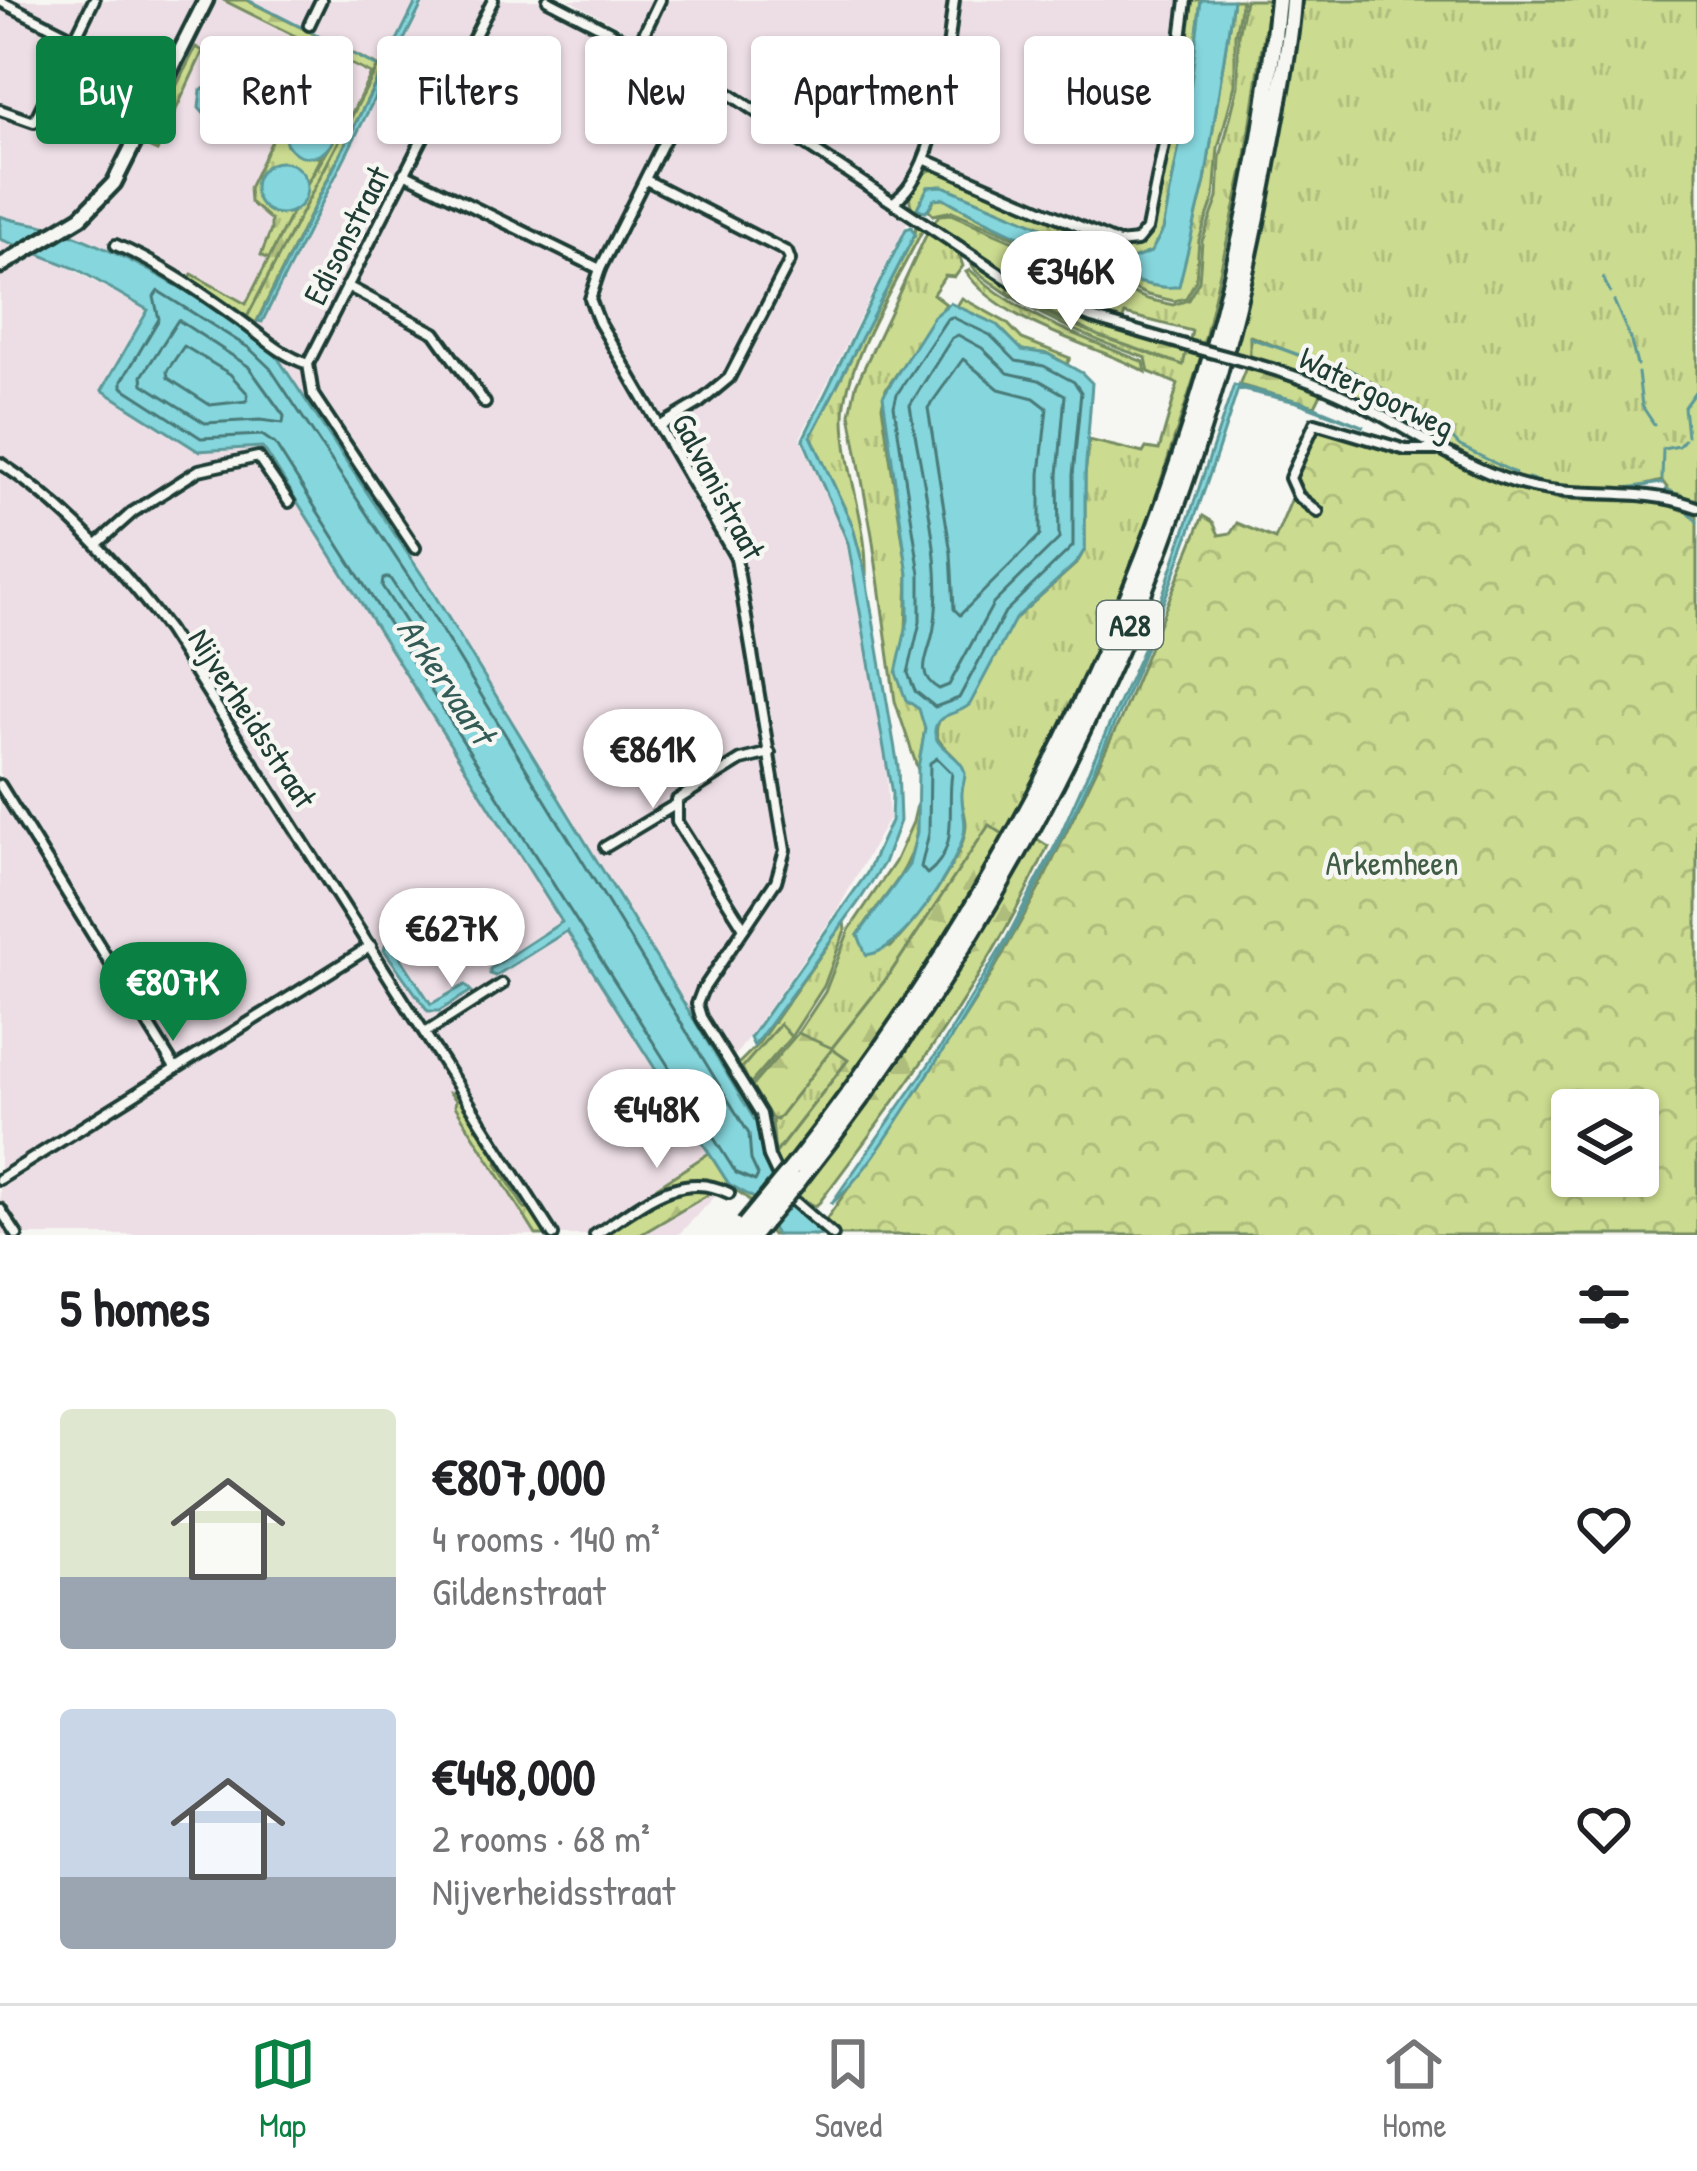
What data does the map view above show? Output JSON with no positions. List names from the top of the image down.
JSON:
{
  "streets": {
    "highway": ["A28"],
    "street": [
      "Edisonstraat",
      "Watergoorweg",
      "Galvanistraat",
      "Nijverheidsstraat"
    ]
  },
  "crossings": [
    ["Galvanistraat", "A28"]
  ],
  "water": ["Arkervaart"],
  "parks": ["Arkemheen"],
  "page": {
    "chip": [
      "Buy",
      "Rent",
      "Filters",
      "New",
      "Apartment",
      "House"
    ],
    "price": [
      "€346K",
      "€861K",
      "€627K",
      "€807K",
      "€448K"
    ],
    "heading": "5 homes",
    "list": [
      {
        "name": "€807,000",
        "note": "4 rooms · 140 m² · Gildenstraat"
      },
      {
        "name": "€448,000",
        "note": "2 rooms · 68 m² · Nijverheidsstraat"
      }
    ],
    "tabs": ["Map", "Saved", "Home"]
  }
}
